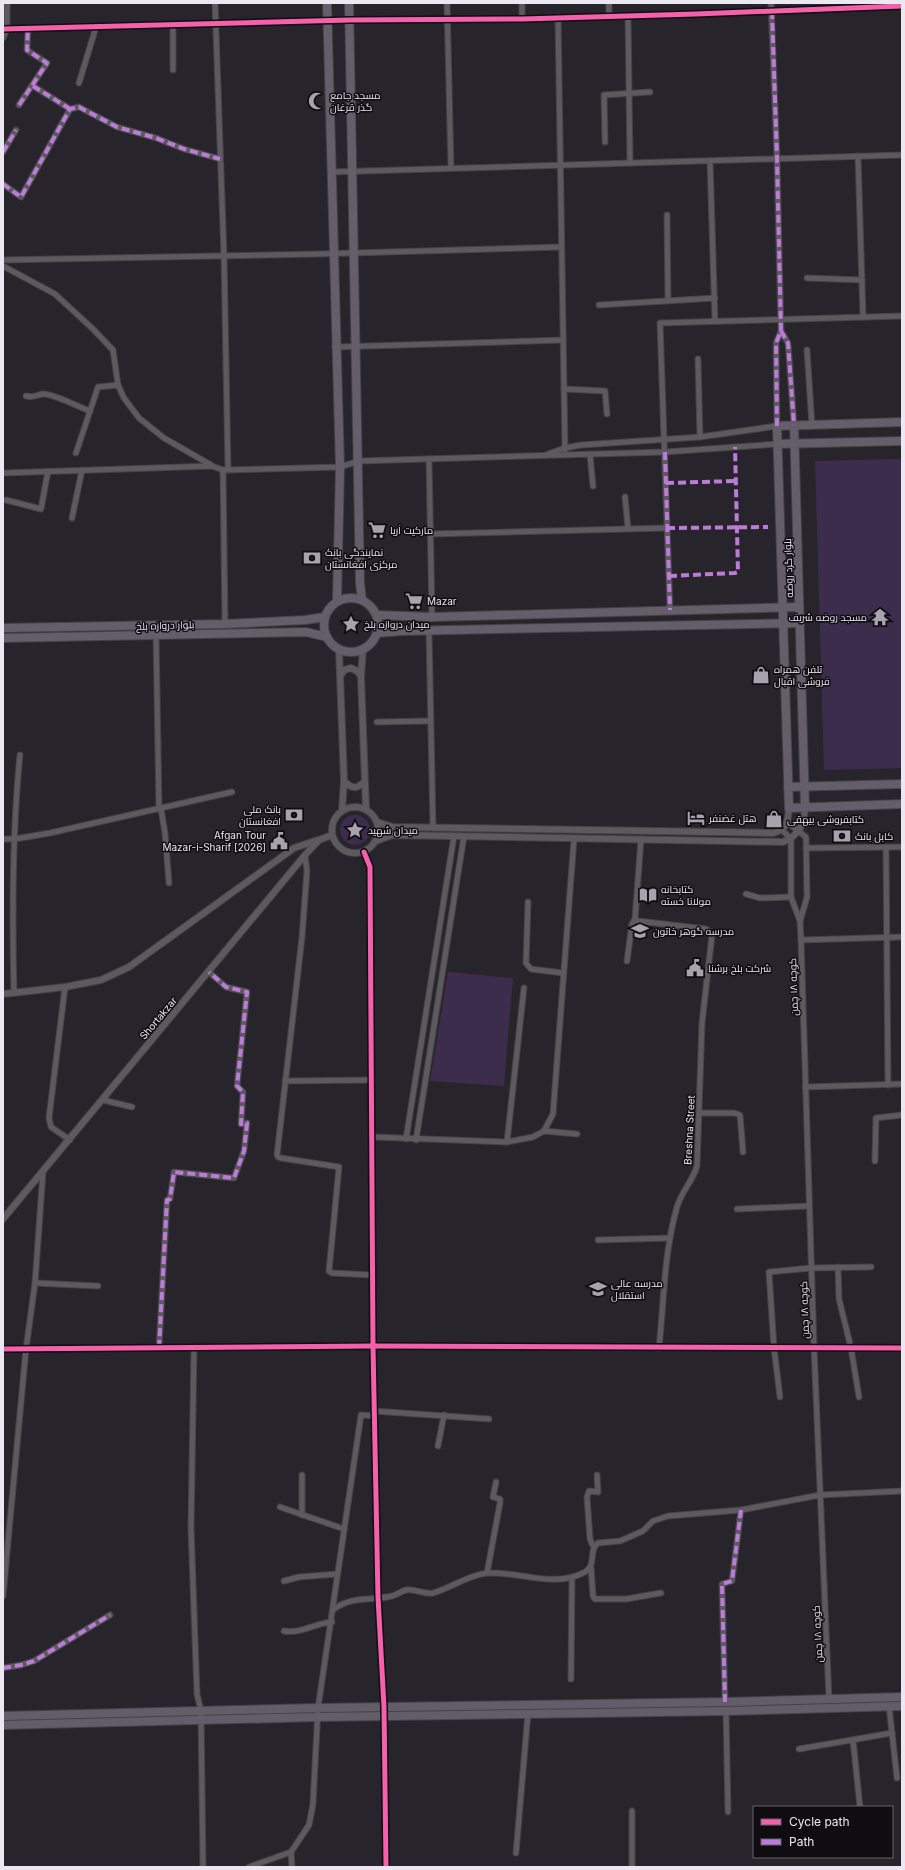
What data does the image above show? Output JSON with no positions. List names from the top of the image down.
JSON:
{
  "streets": {
    "main road": ["بلوار گرد روضه", "بلوار دروازه بلخ"],
    "street": ["كوچه ١٨ چمن", "Shortakzar", "Breshna Street"]
  },
  "places": {
    "mosque": ["مسجد جامع گذر قرغان"],
    "supermarket": ["مارکیت آریا", "Mazar"],
    "bank": ["نمایندگی بانک مرکزی افغانستان", "بانک ملی افغانستان", "کابل بانک"],
    "temple": ["مسجد روضه شریف"],
    "place": ["میدان دروازه بلخ", "میدان شهید"],
    "shop": ["تلفن همراه فروشی اقبال", "کتابفروشی بیهقی"],
    "hotel": ["هتل غضنفر"],
    "public building": ["Afgan Tour Mazar-i-Sharif [2026]", "شرکت بلخ برشنا"],
    "library": ["کتابخانه مولانا خسته"],
    "school or university": ["مدرسه گوهر خاتون", "مدرسه عالی استقلال"]
  },
  "legend": ["Cycle path", "Path"]
}
